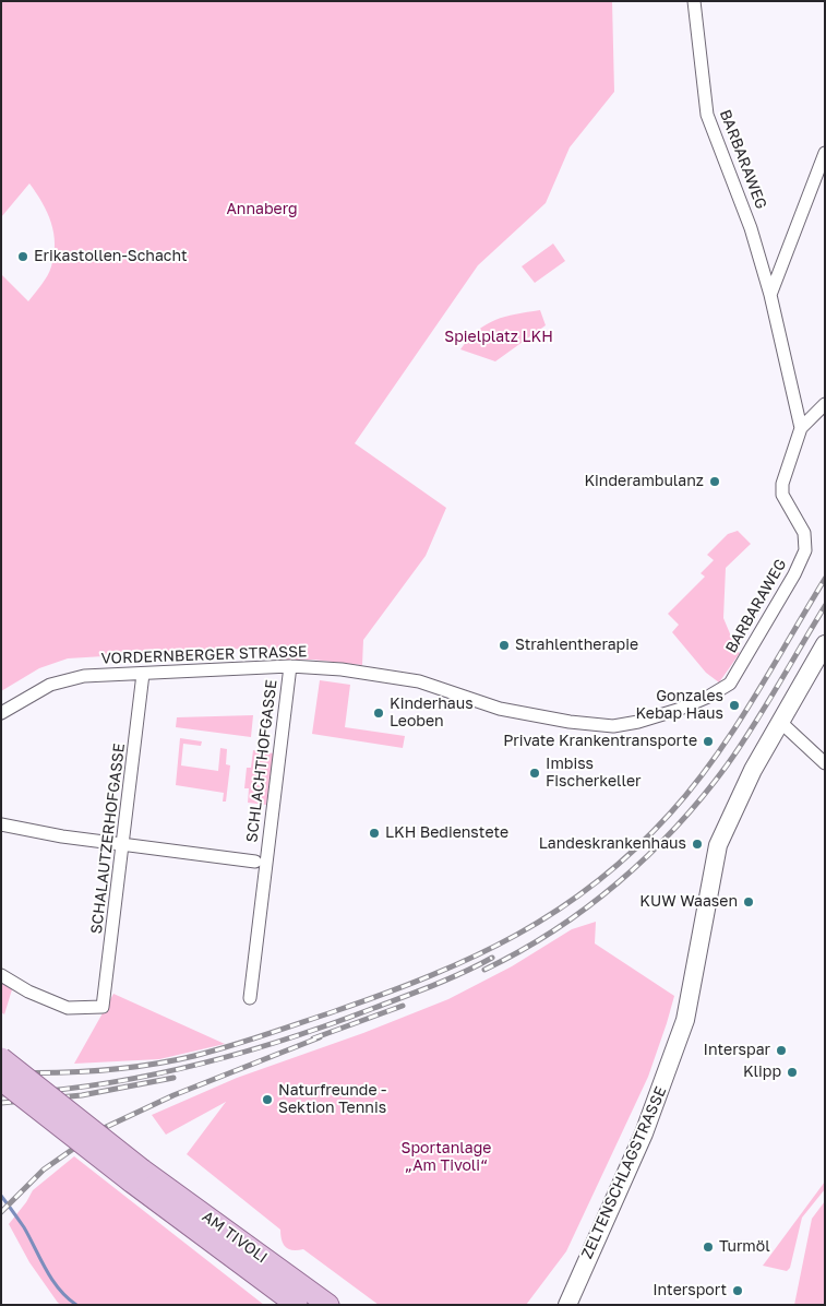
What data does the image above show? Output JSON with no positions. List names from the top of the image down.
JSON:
{
  "streets": {
    "main road": ["ZELTENSCHLAGSTRASSE", "AM TIVOLI"],
    "street": [
      "BARBARAWEG",
      "VORDERNBERGER STRASSE",
      "SCHLACHTHOFGASSE",
      "SCHALAUTZERHOFGASSE"
    ]
  },
  "crossings": [
    ["BARBARAWEG", "VORDERNBERGER STRASSE"],
    ["VORDERNBERGER STRASSE", "SCHLACHTHOFGASSE"],
    ["VORDERNBERGER STRASSE", "SCHALAUTZERHOFGASSE"]
  ],
  "parks": ["Annaberg", "Spielplatz LKH", "Sportanlage „Am Tivoli“"],
  "places": [
    "Erikastollen-Schacht",
    "Kinderambulanz",
    "Strahlentherapie",
    "Gonzales Kebap Haus",
    "Kinderhaus Leoben",
    "Private Krankentransporte",
    "Imbiss Fischerkeller",
    "LKH Bedienstete",
    "Landeskrankenhaus",
    "KUW Waasen",
    "Interspar",
    "Klipp",
    "Naturfreunde - Sektion Tennis",
    "Turmöl",
    "Intersport"
  ]
}
